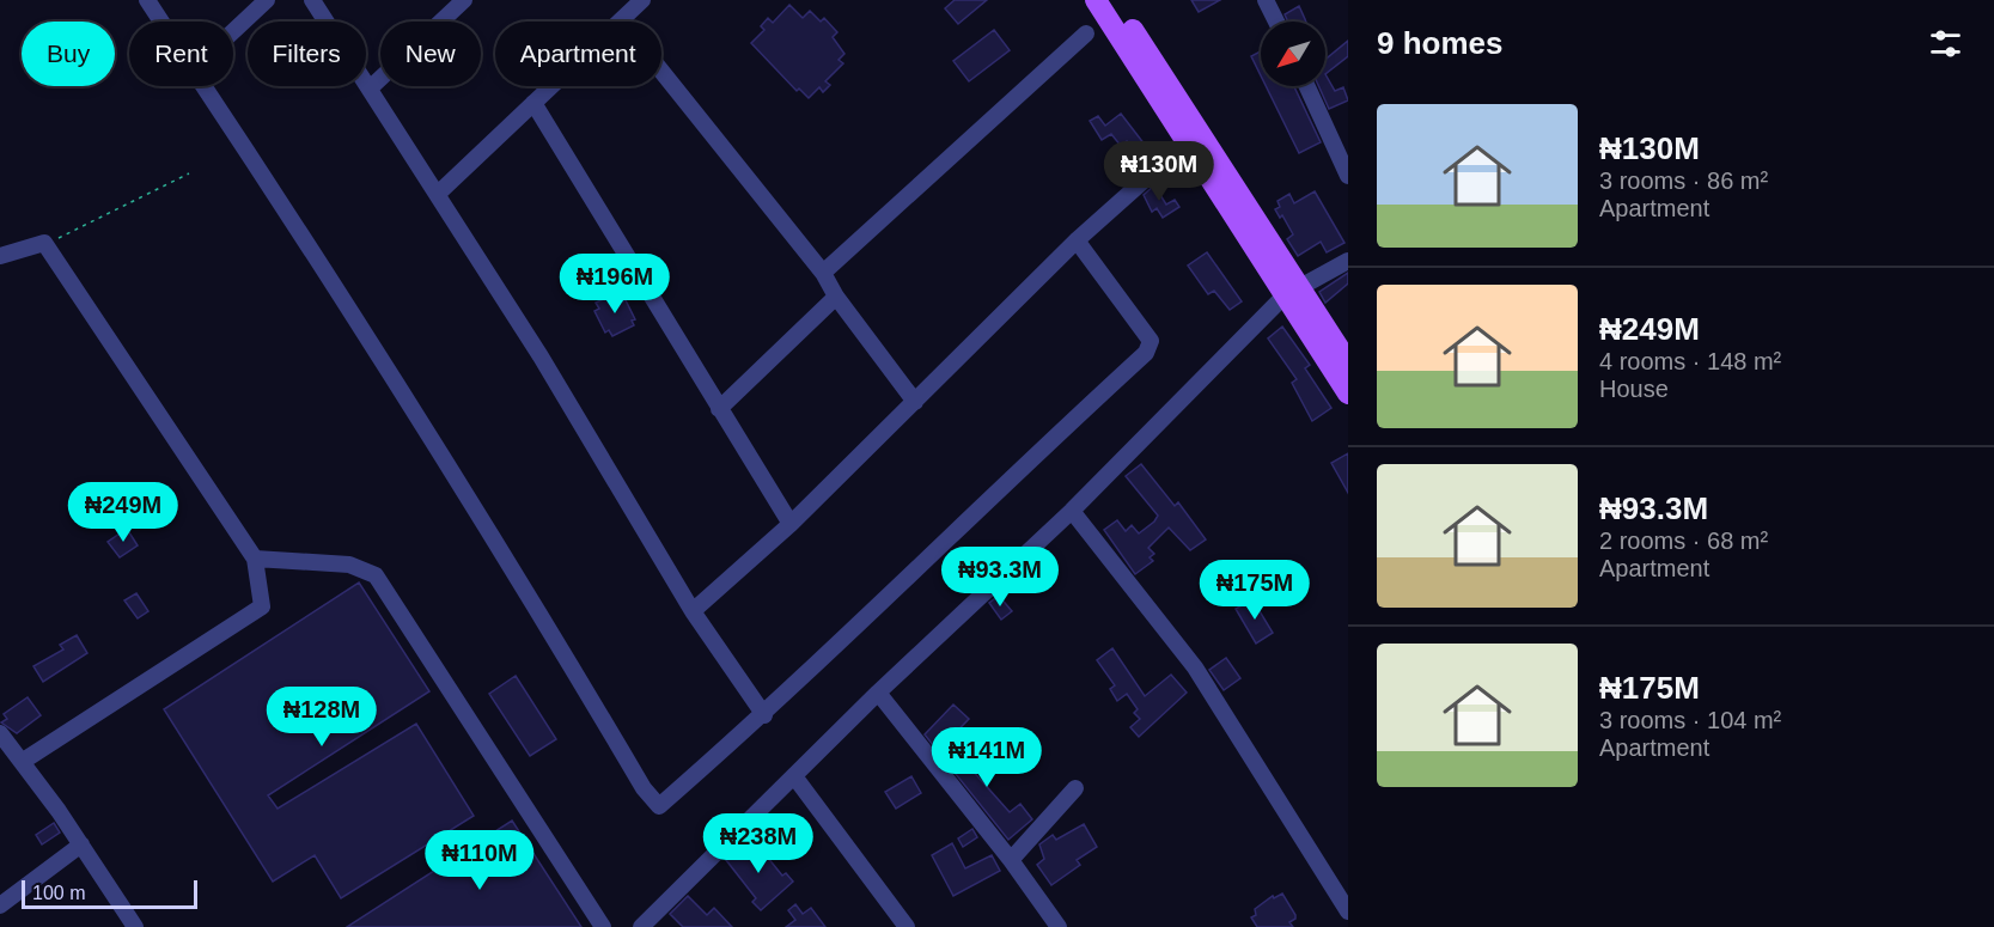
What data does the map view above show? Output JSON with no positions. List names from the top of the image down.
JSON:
{
  "scale_bar": "100 m",
  "north": "bottom left",
  "page": {
    "heading": "9 homes",
    "chip": [
      "Buy",
      "Rent",
      "Filters",
      "New",
      "Apartment"
    ],
    "list": [
      {
        "name": "₦130M",
        "note": "3 rooms · 86 m² · Apartment"
      },
      {
        "name": "₦249M",
        "note": "4 rooms · 148 m² · House"
      },
      {
        "name": "₦93.3M",
        "note": "2 rooms · 68 m² · Apartment"
      },
      {
        "name": "₦175M",
        "note": "3 rooms · 104 m² · Apartment"
      }
    ],
    "price": [
      "₦130M",
      "₦196M",
      "₦249M",
      "₦93.3M",
      "₦175M",
      "₦128M",
      "₦141M",
      "₦238M",
      "₦110M"
    ],
    "scale": "100 m"
  }
}
